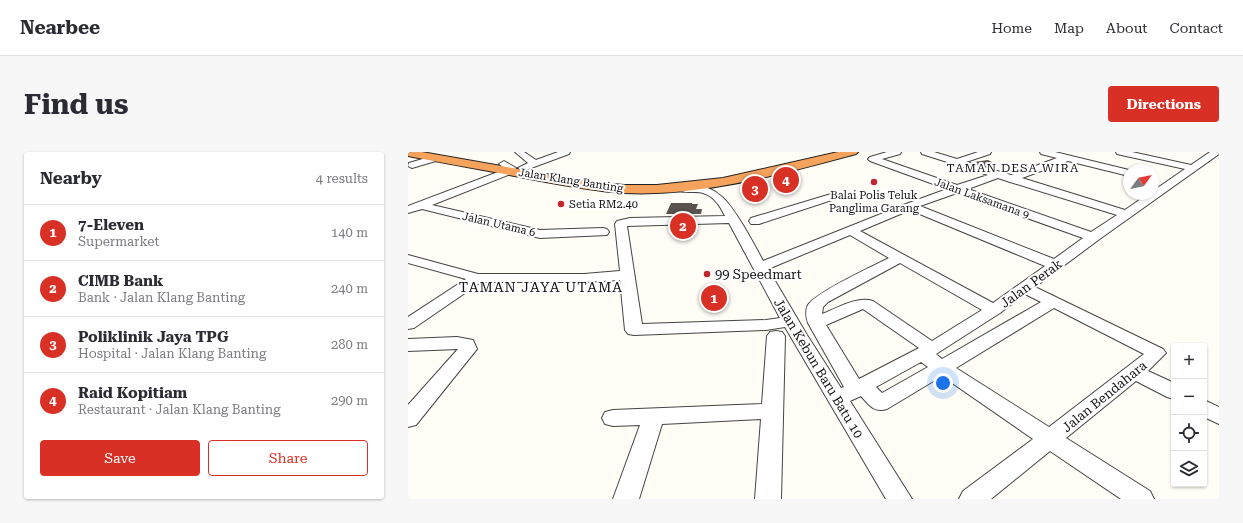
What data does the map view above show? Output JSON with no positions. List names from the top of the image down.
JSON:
{
  "streets": {
    "highway": ["Jalan Klang Banting"],
    "street": [
      "Jalan Laksamana 9",
      "Jalan Utama 6",
      "Jalan Perak",
      "Jalan Kebun Baru Batu 10",
      "Jalan Bendahara"
    ]
  },
  "crossings": [
    ["Jalan Laksamana 9", "Jalan Perak"],
    ["Jalan Perak", "Jalan Bendahara"]
  ],
  "districts": ["TAMAN DESA WIRA", "TAMAN JAYA UTAMA"],
  "places": ["Balai Polis Teluk Panglima Garang", "Setia RM2.40", "99 Speedmart"],
  "north": "top right",
  "page": {
    "header": "Nearbee",
    "nav": [
      "Home",
      "Map",
      "About",
      "Contact"
    ],
    "buttons": [
      "Directions",
      ["Save", "Share"]
    ],
    "title": "Find us",
    "heading": ["Nearby", "4 results"],
    "pins": [
      "4",
      "3",
      "2",
      "1"
    ],
    "list": [
      {
        "mark": "1",
        "name": "7-Eleven",
        "note": "Supermarket",
        "value": "140 m"
      },
      {
        "mark": "2",
        "name": "CIMB Bank",
        "note": "Bank · Jalan Klang Banting",
        "value": "240 m"
      },
      {
        "mark": "3",
        "name": "Poliklinik Jaya TPG",
        "note": "Hospital · Jalan Klang Banting",
        "value": "280 m"
      },
      {
        "mark": "4",
        "name": "Raid Kopitiam",
        "note": "Restaurant · Jalan Klang Banting",
        "value": "290 m"
      }
    ],
    "map_buttons": ["+", "−"]
  }
}
